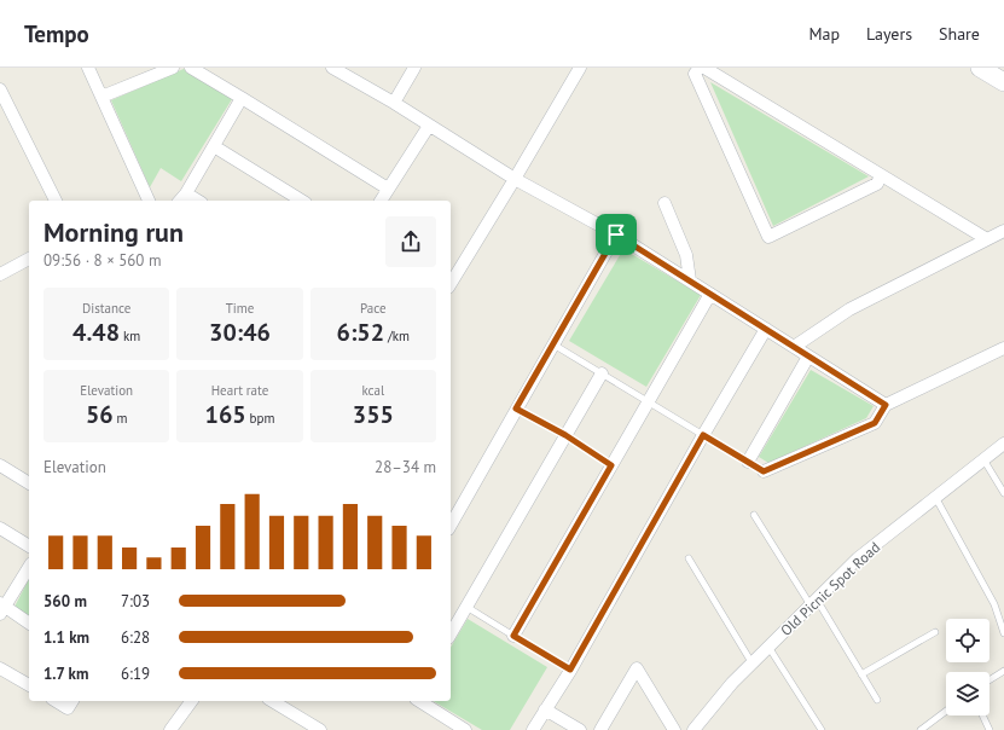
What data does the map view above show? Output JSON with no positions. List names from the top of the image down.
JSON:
{
  "streets": {
    "street": ["Old Picnic Spot Road"]
  },
  "page": {
    "header": "Tempo",
    "nav": ["Map", "Layers", "Share"],
    "heading": ["Morning run", "09:56 · 8 × 560 m"],
    "stats": [
      ["Distance", "4.48 km"],
      ["Time", "30:46"],
      ["Pace", "6:52 /km"],
      ["Elevation", "56 m"],
      ["Heart rate", "165 bpm"],
      ["kcal", "355"]
    ],
    "chart": ["Elevation", "28–34 m"],
    "list": [
      {
        "name": "560 m",
        "note": "7:03"
      },
      {
        "name": "1.1 km",
        "note": "6:28"
      },
      {
        "name": "1.7 km",
        "note": "6:19"
      }
    ]
  }
}
